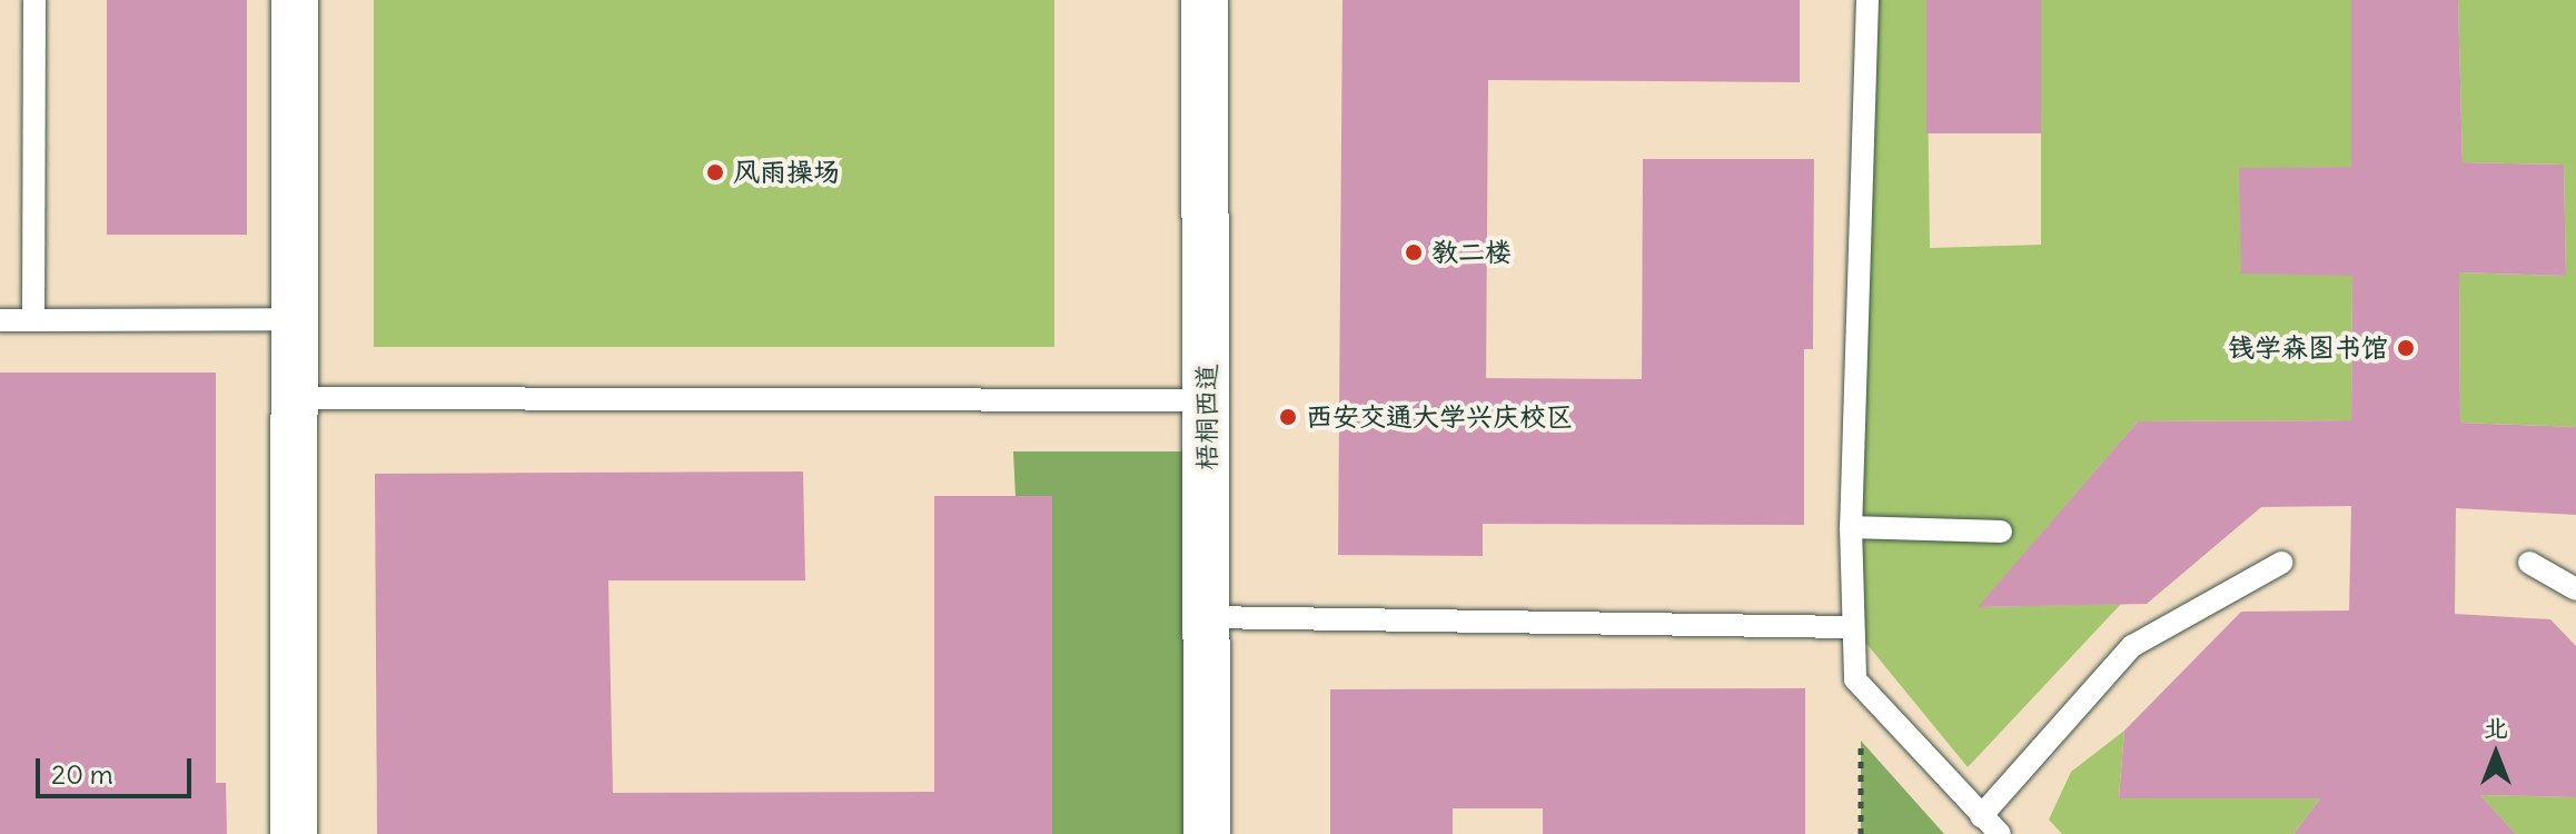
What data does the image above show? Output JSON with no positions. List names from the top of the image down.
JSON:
{
  "streets": {
    "street": ["梧桐西道"]
  },
  "places": [
    "风雨操场",
    "教二楼",
    "钱学森图书馆",
    "西安交通大学兴庆校区"
  ],
  "scale_bar": "20 m",
  "north": "top"
}
